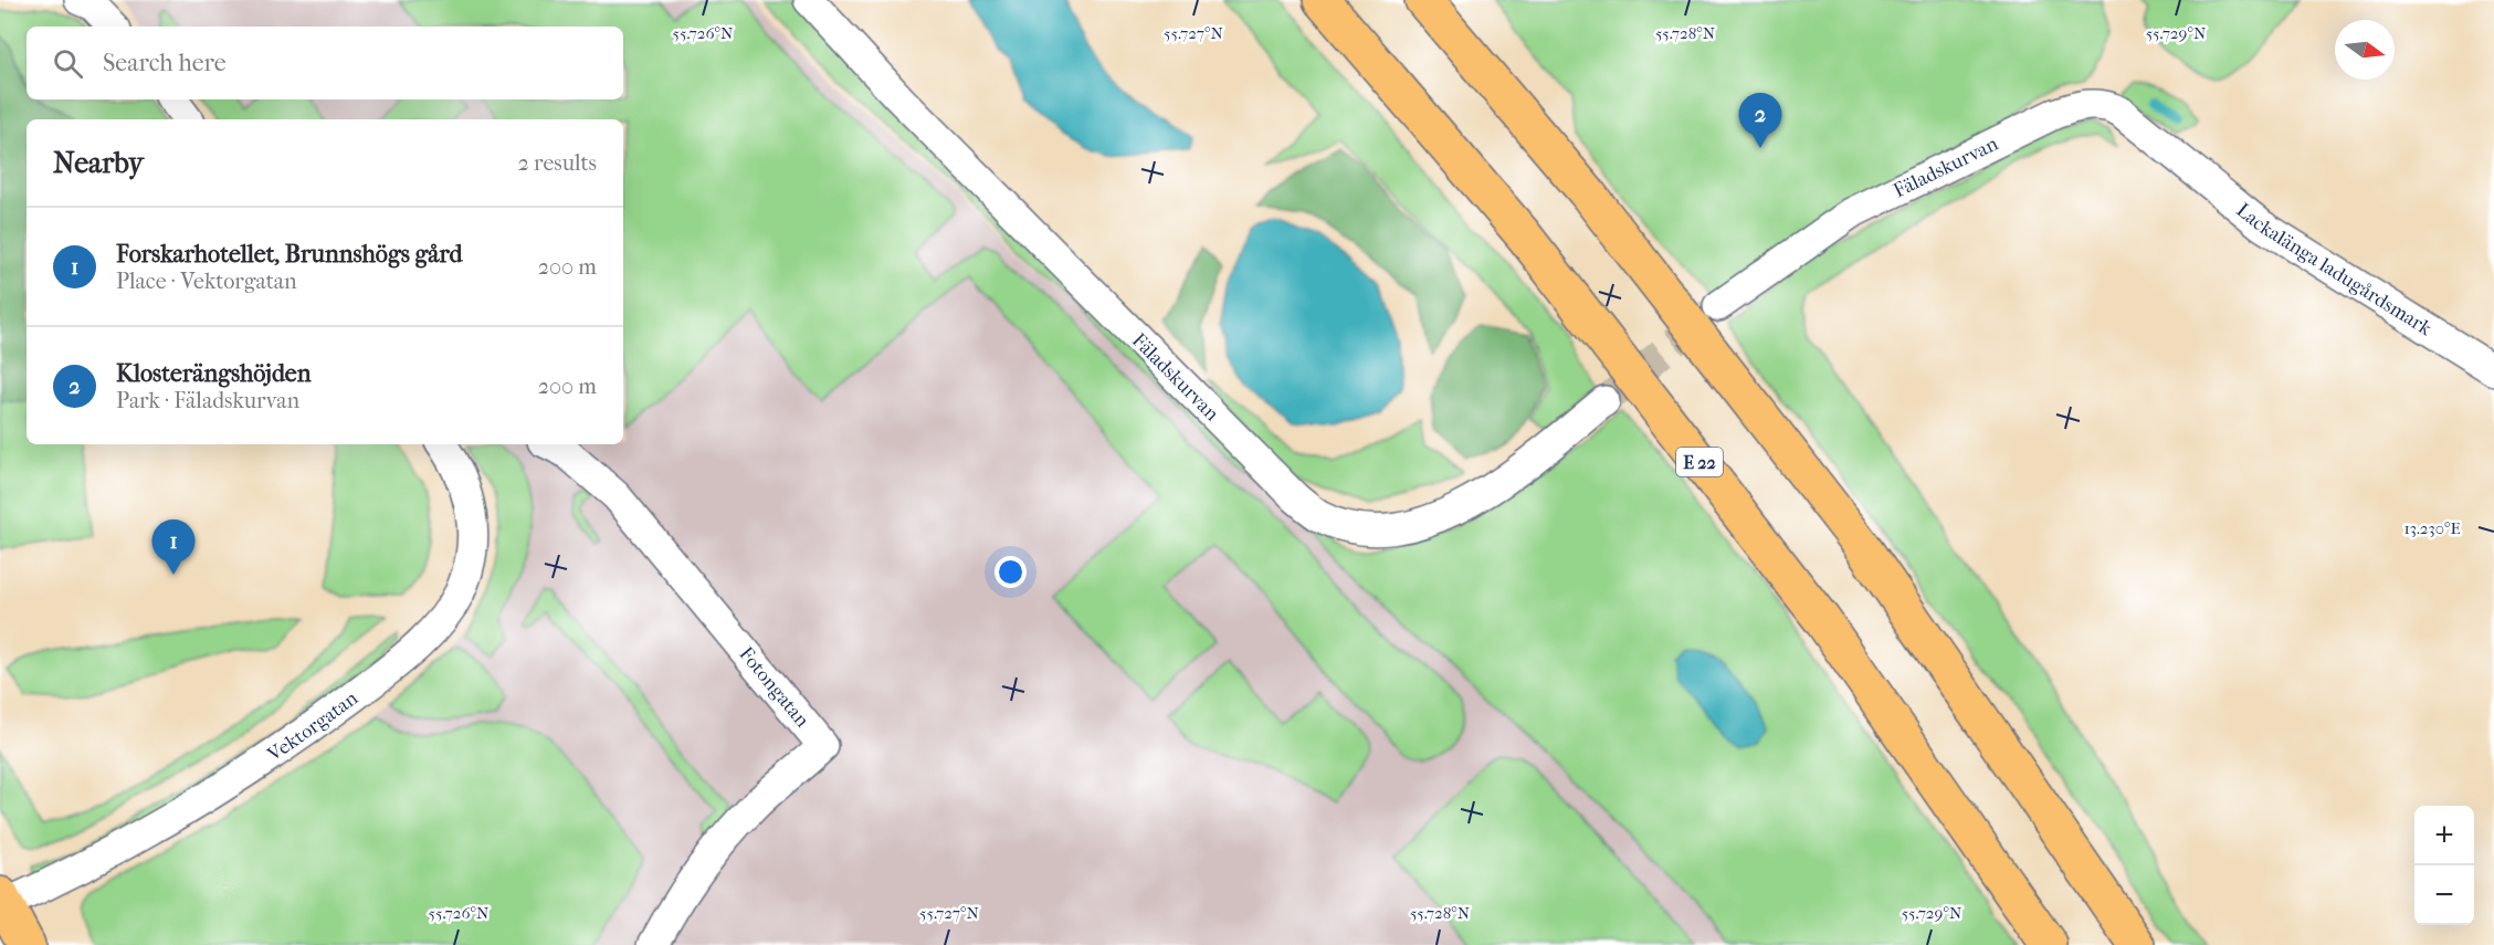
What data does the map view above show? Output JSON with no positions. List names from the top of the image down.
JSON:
{
  "streets": {
    "main road": ["E 22"],
    "street": [
      "Fäladskurvan",
      "Lackalänga ladugårdsmark",
      "Fotongatan",
      "Vektorgatan"
    ]
  },
  "crossings": [
    ["Fäladskurvan", "Lackalänga ladugårdsmark"]
  ],
  "north": "right",
  "page": {
    "search": "Search here",
    "pins": ["2", "1"],
    "heading": ["Nearby", "2 results"],
    "list": [
      {
        "mark": "1",
        "name": "Forskarhotellet, Brunnshögs gård",
        "note": "Place · Vektorgatan",
        "value": "200 m"
      },
      {
        "mark": "2",
        "name": "Klosterängshöjden",
        "note": "Park · Fäladskurvan",
        "value": "200 m"
      }
    ],
    "map_buttons": ["+", "−"]
  },
  "coordinates": [
    "55.726°N",
    "55.727°N",
    "55.728°N",
    "55.729°N",
    "13.230°E"
  ]
}
